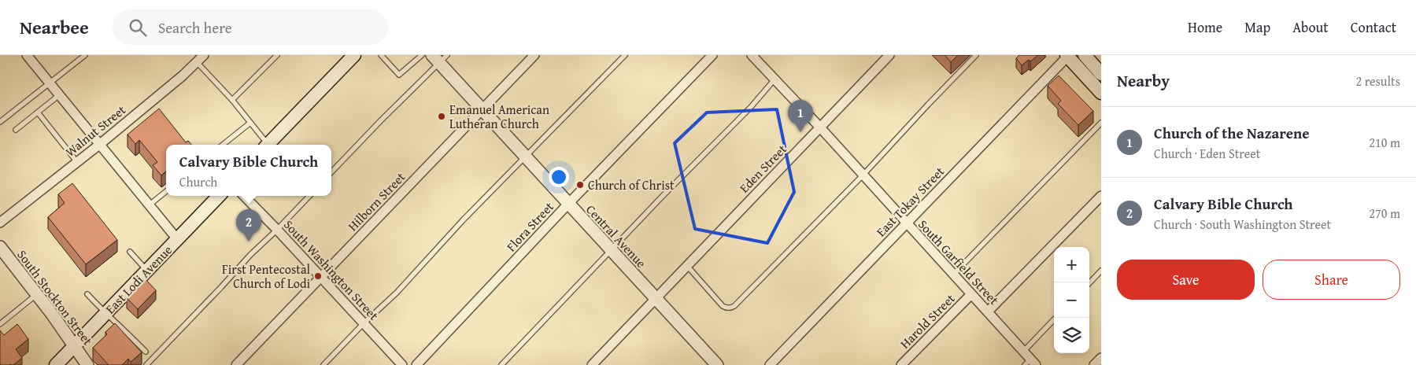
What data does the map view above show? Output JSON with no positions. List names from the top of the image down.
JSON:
{
  "streets": {
    "main road": ["East Lodi Avenue"],
    "street": [
      "Walnut Street",
      "Eden Street",
      "Hilborn Street",
      "East Tokay Street",
      "Flora Street",
      "Central Avenue",
      "South Garfield Street",
      "South Washington Street",
      "South Stockton Street",
      "Harold Street"
    ]
  },
  "crossings": [
    ["Eden Street", "Central Avenue"],
    ["Eden Street", "South Garfield Street"],
    ["Hilborn Street", "Central Avenue"],
    ["Hilborn Street", "South Washington Street"],
    ["East Tokay Street", "South Garfield Street"],
    ["Flora Street", "Central Avenue"],
    ["South Garfield Street", "Harold Street"],
    ["East Lodi Avenue", "South Stockton Street"]
  ],
  "places": ["Emanuel American Lutheran Church", "Church of Christ", "First Pentecostal Church of Lodi"],
  "page": {
    "header": "Nearbee",
    "search": "Search here",
    "nav": [
      "Home",
      "Map",
      "About",
      "Contact"
    ],
    "heading": ["Nearby", "2 results"],
    "pins": ["1", "2"],
    "list": [
      {
        "mark": "1",
        "name": "Church of the Nazarene",
        "note": "Church · Eden Street",
        "value": "210 m"
      },
      {
        "mark": "2",
        "name": "Calvary Bible Church",
        "note": "Church · South Washington Street",
        "value": "270 m"
      }
    ],
    "popup": ["Calvary Bible Church", "Church"],
    "map_buttons": ["+", "−"],
    "buttons": ["Save", "Share"]
  }
}
